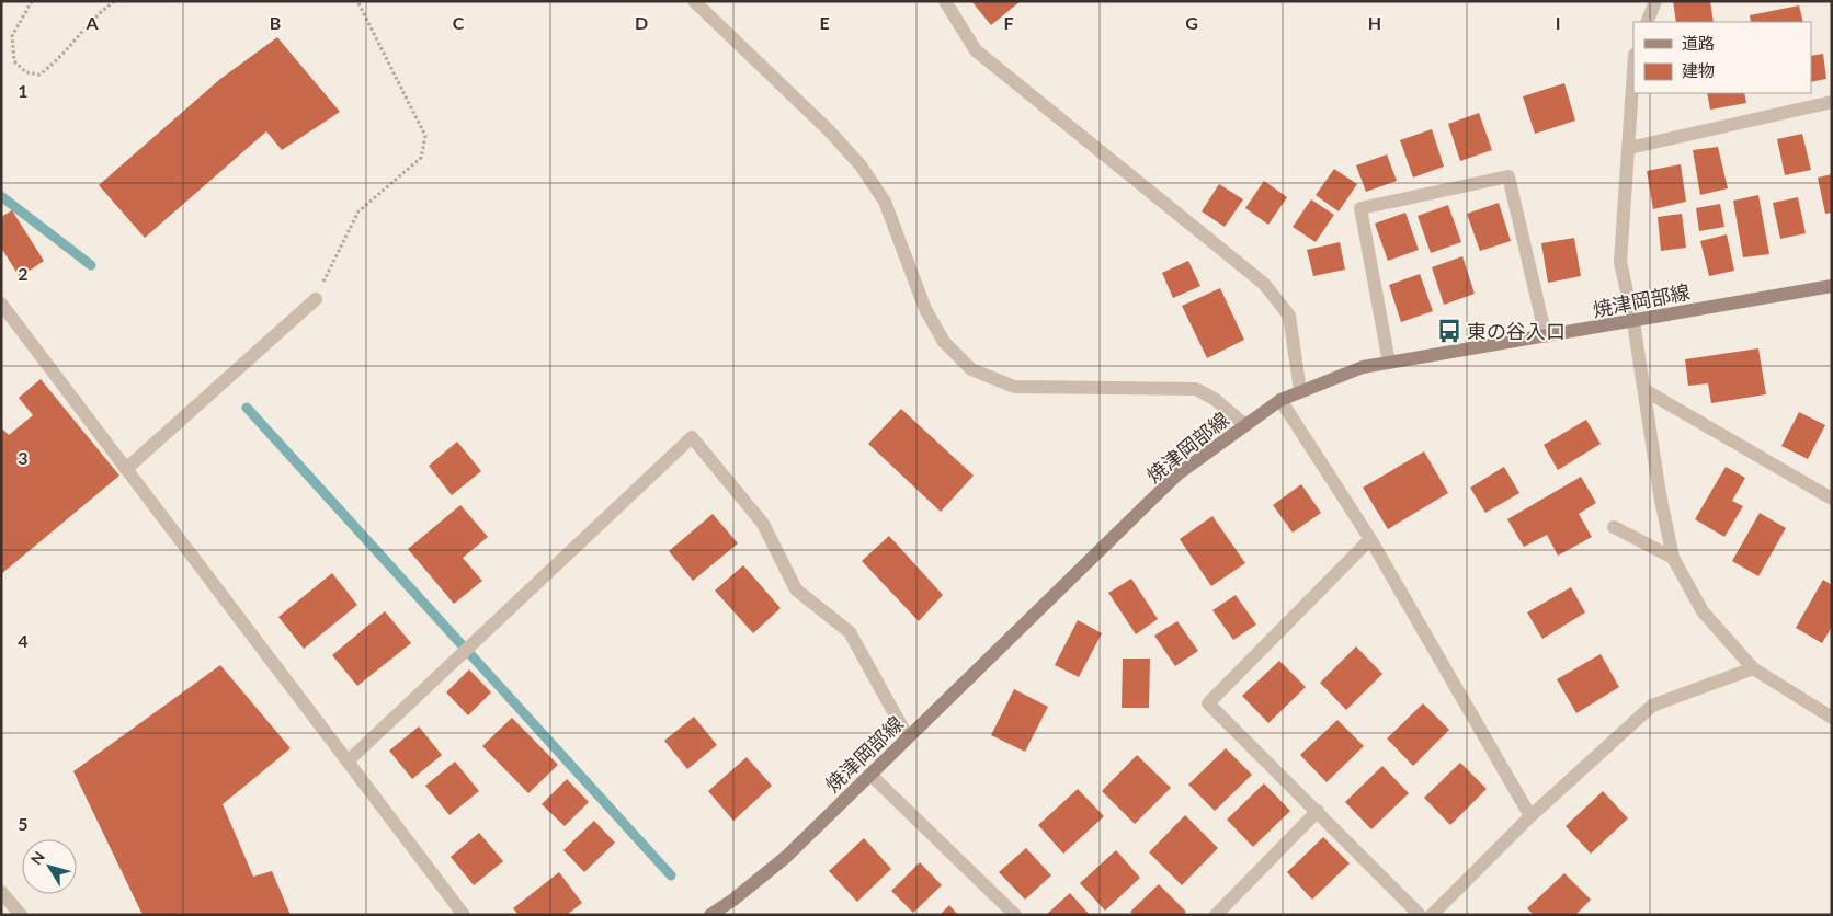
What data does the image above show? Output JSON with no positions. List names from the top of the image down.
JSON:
{
  "streets": {
    "main road": ["焼津岡部線"]
  },
  "places": {
    "bus stop": ["東の谷入口"]
  },
  "legend": ["道路", "建物"],
  "north": "top left",
  "grid": {
    "columns": [
      "A",
      "B",
      "C",
      "D",
      "E",
      "F",
      "G",
      "H",
      "I"
    ],
    "rows": [
      "1",
      "2",
      "3",
      "4",
      "5"
    ]
  }
}
